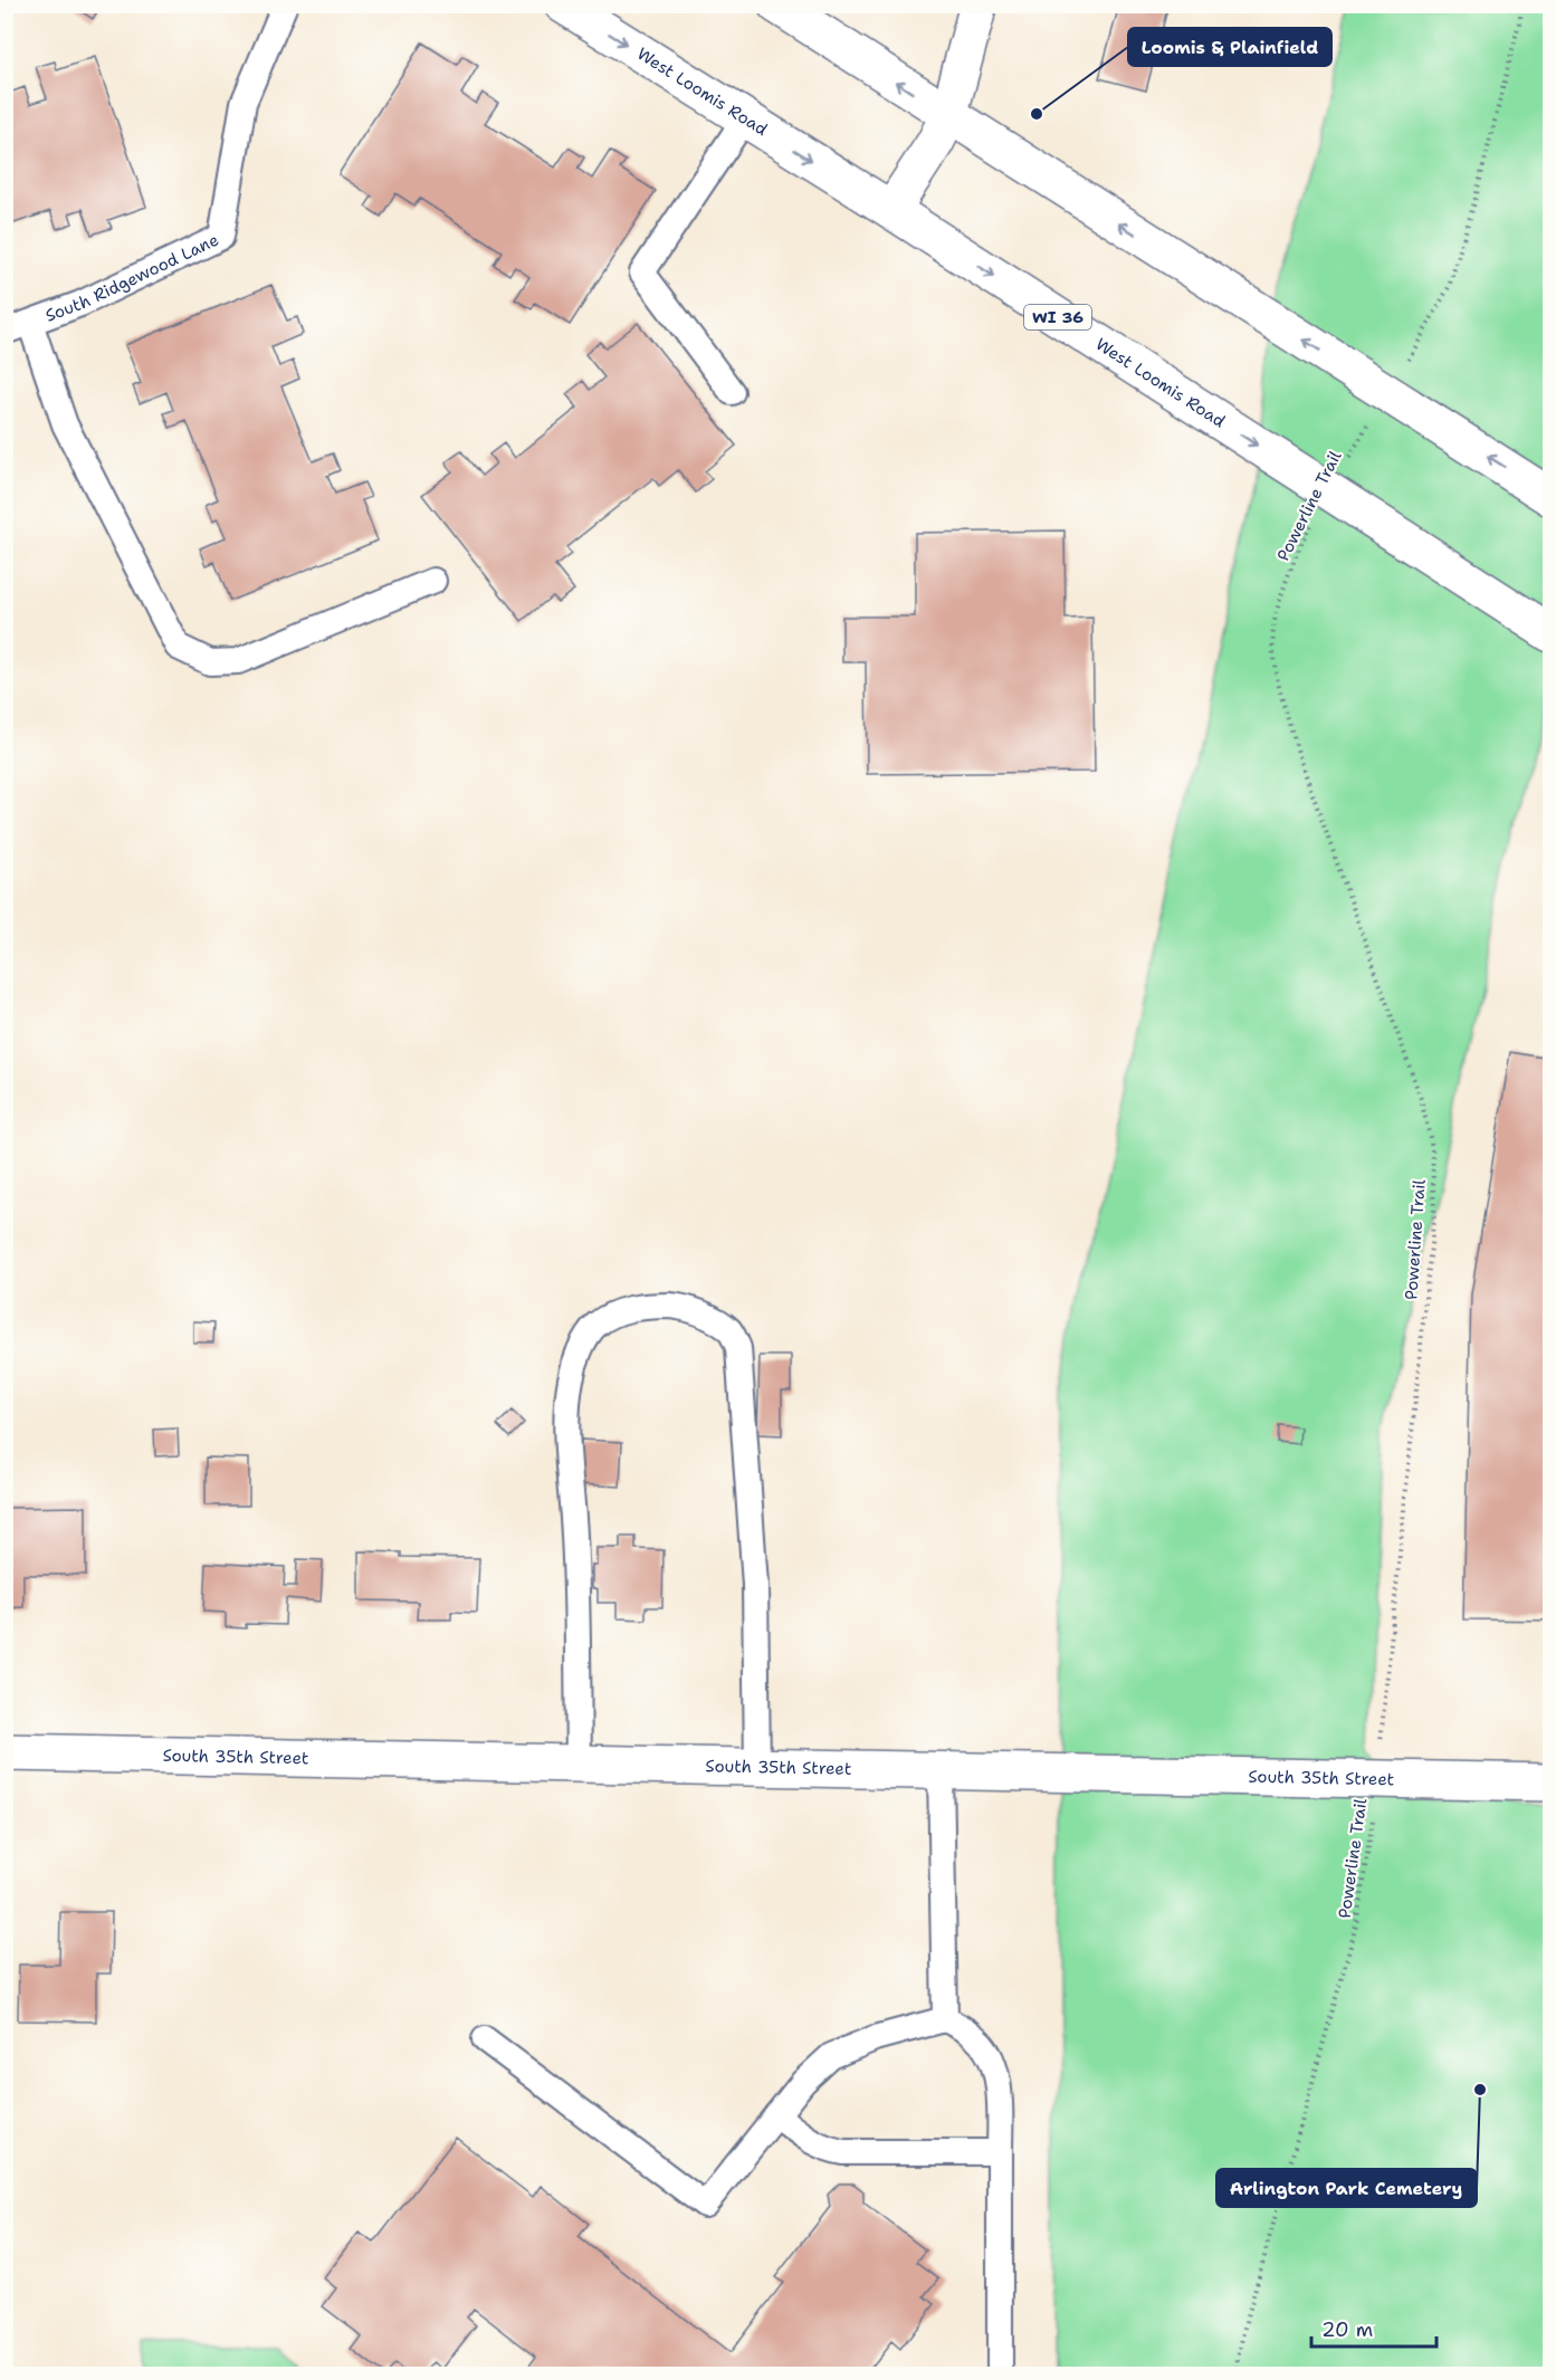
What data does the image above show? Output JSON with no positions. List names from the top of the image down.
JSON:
{
  "streets": {
    "main road": ["West Loomis Road", "WI 36", "South 35th Street"],
    "lane": ["South Ridgewood Lane"],
    "path": ["Powerline Trail"]
  },
  "crossings": [
    ["West Loomis Road", "Powerline Trail"],
    ["Powerline Trail", "South 35th Street"]
  ],
  "places": ["Loomis & Plainfield", "Arlington Park Cemetery"],
  "scale_bar": "20 m"
}
